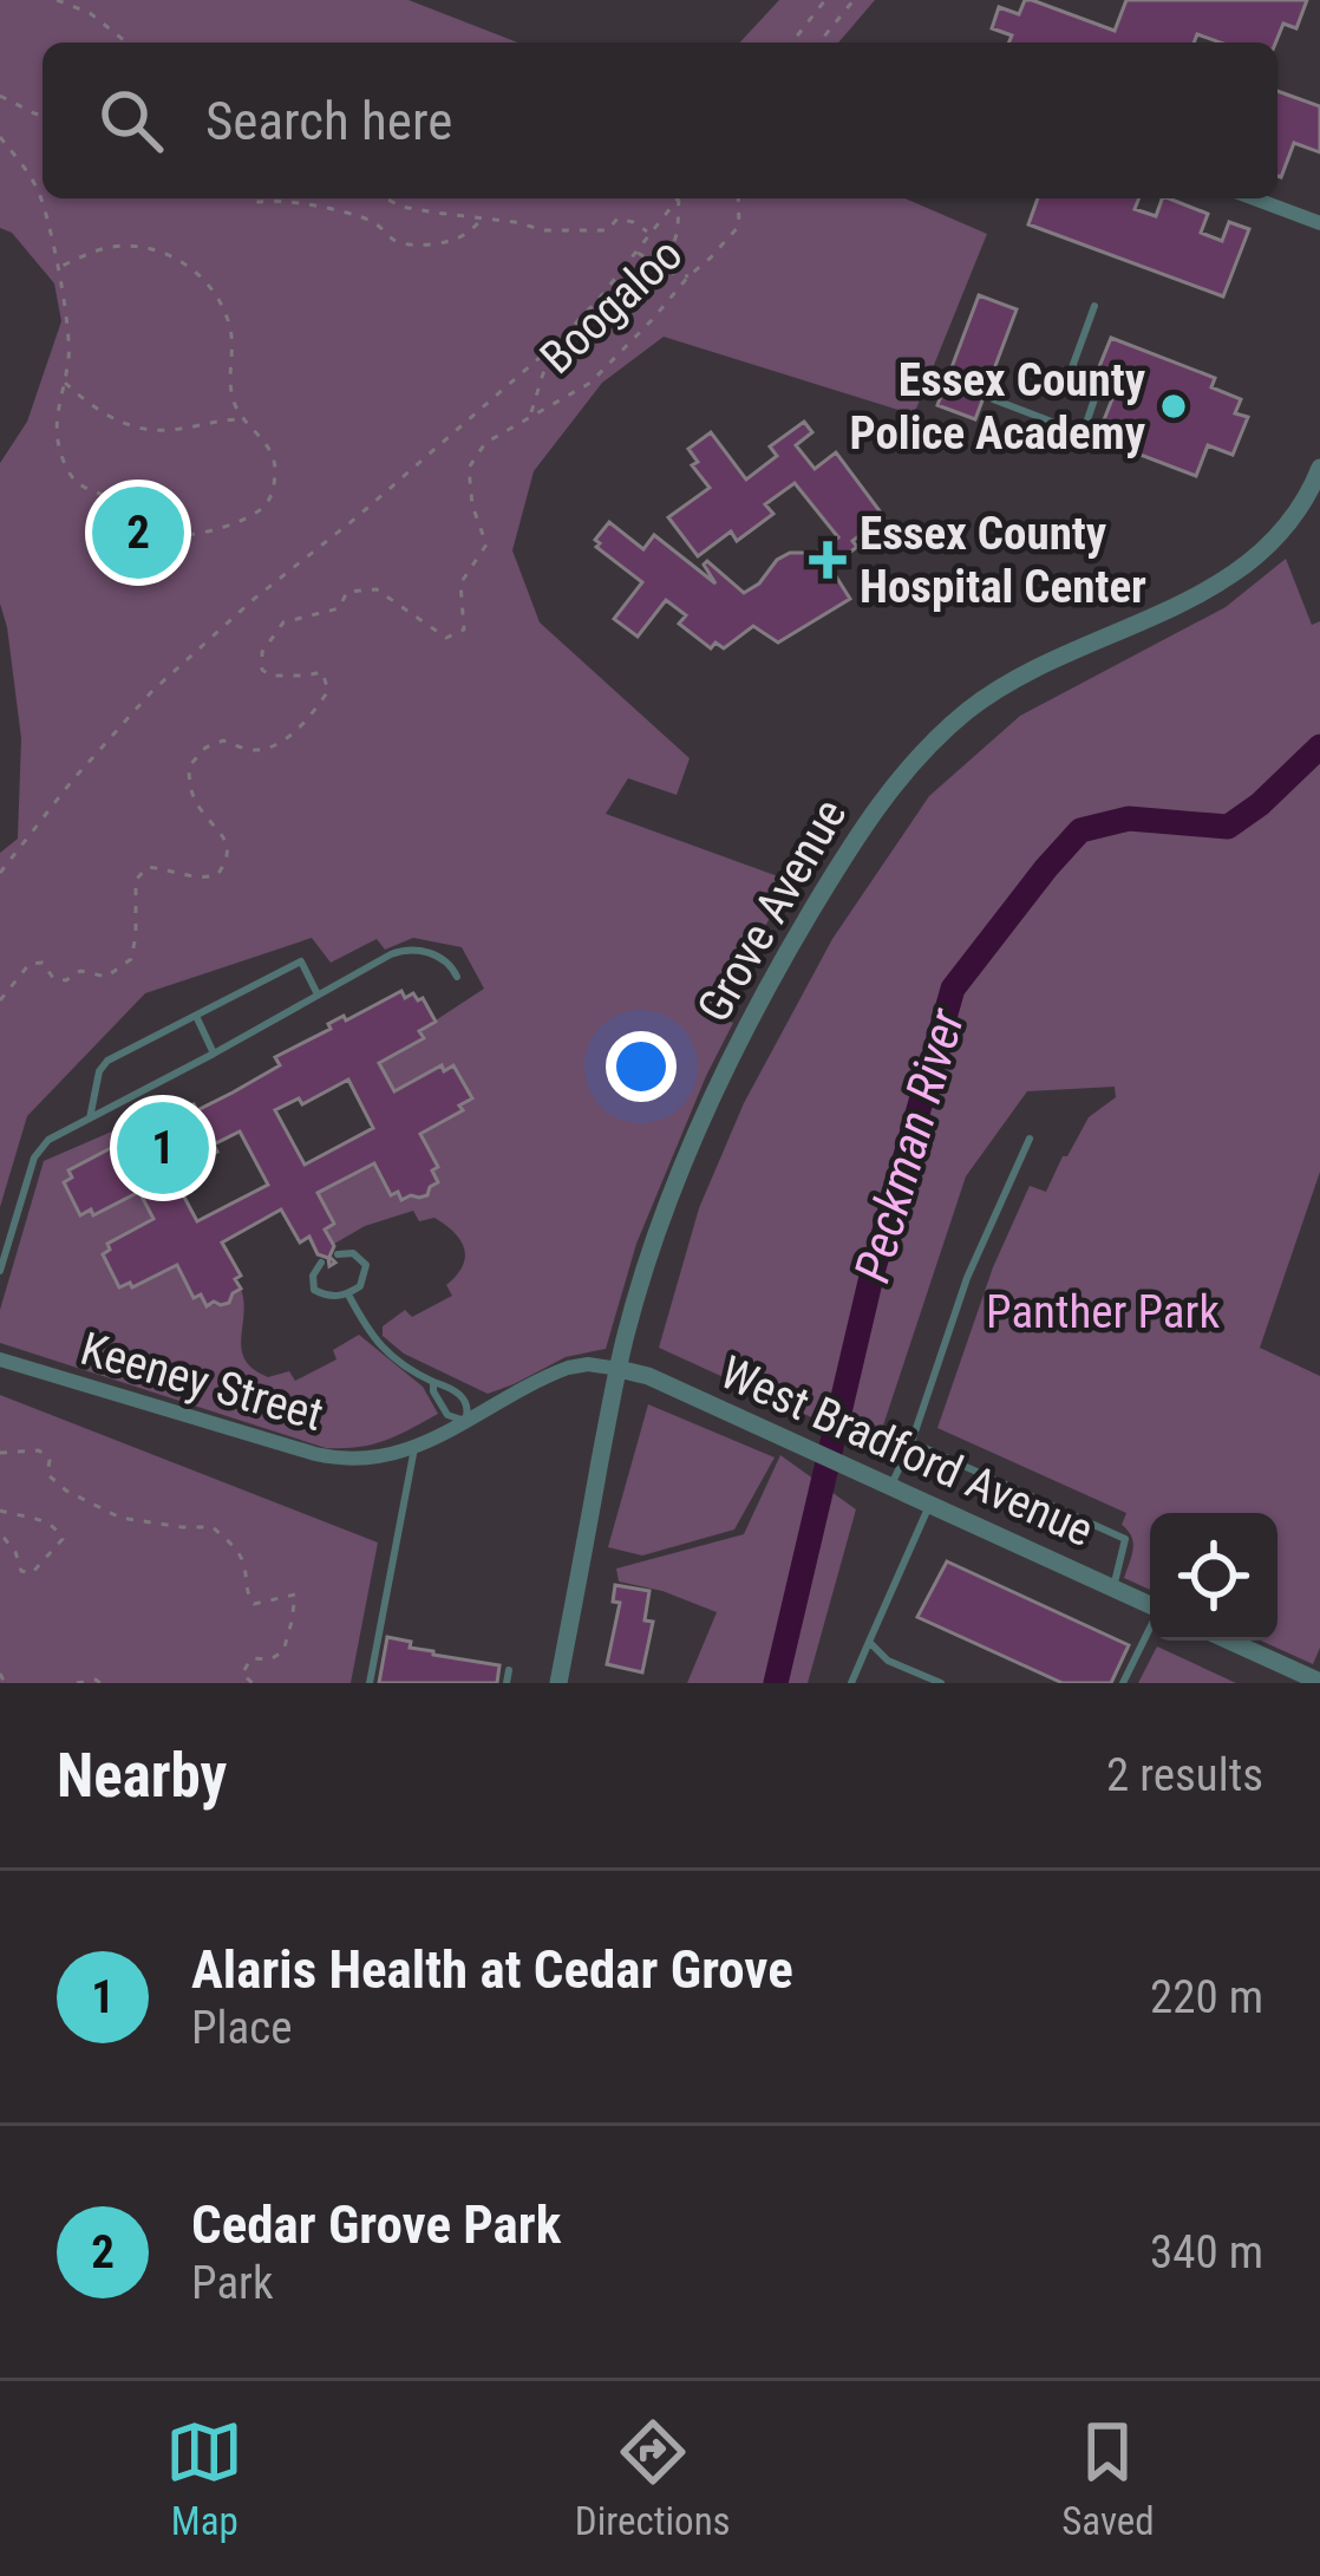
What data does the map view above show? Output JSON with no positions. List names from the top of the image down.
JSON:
{
  "streets": {
    "street": ["Grove Avenue", "Keeney Street", "West Bradford Avenue"],
    "path": ["Boogaloo"]
  },
  "crossings": [
    ["Grove Avenue", "Keeney Street"],
    ["Grove Avenue", "West Bradford Avenue"],
    ["Keeney Street", "West Bradford Avenue"]
  ],
  "water": ["Peckman River"],
  "parks": ["Panther Park"],
  "places": {
    "other": ["Essex County Police Academy"],
    "health": ["Essex County Hospital Center"]
  },
  "page": {
    "search": "Search here",
    "pins": ["2", "1"],
    "heading": ["Nearby", "2 results"],
    "list": [
      {
        "mark": "1",
        "name": "Alaris Health at Cedar Grove",
        "note": "Place",
        "value": "220 m"
      },
      {
        "mark": "2",
        "name": "Cedar Grove Park",
        "note": "Park",
        "value": "340 m"
      }
    ],
    "nav": ["Map", "Directions", "Saved"]
  }
}
